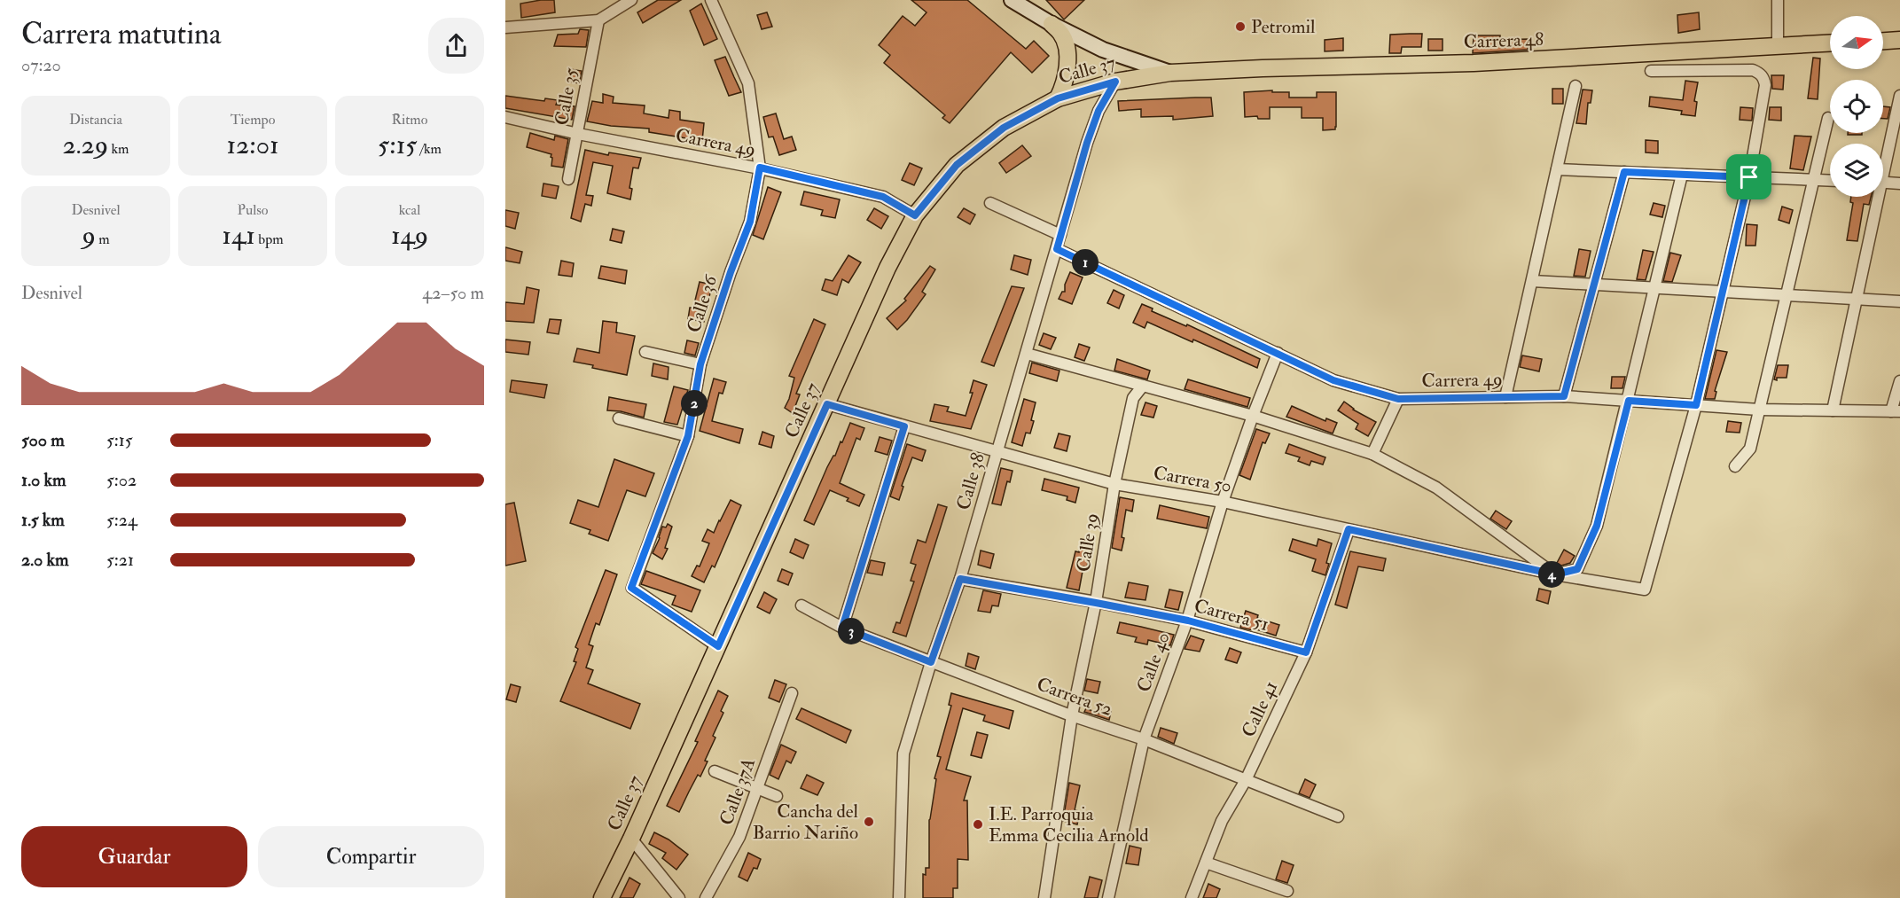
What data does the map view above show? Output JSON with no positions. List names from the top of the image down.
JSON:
{
  "streets": {
    "main road": ["Carrera 48", "Calle 37"],
    "street": [
      "Calle 35",
      "Carrera 49",
      "Calle 36",
      "Carrera 50",
      "Calle 38",
      "Calle 39",
      "Carrera 51",
      "Calle 40",
      "Carrera 52",
      "Calle 41",
      "Calle 37A"
    ]
  },
  "crossings": [
    ["Carrera 48", "Calle 37"],
    ["Calle 37", "Carrera 49"],
    ["Calle 37", "Calle 36"],
    ["Calle 37", "Carrera 50"],
    ["Calle 37", "Calle 38"],
    ["Calle 35", "Carrera 49"],
    ["Carrera 49", "Calle 36"],
    ["Carrera 49", "Carrera 50"],
    ["Carrera 49", "Calle 38"],
    ["Carrera 49", "Calle 40"],
    ["Carrera 50", "Calle 38"],
    ["Carrera 50", "Calle 39"],
    ["Carrera 50", "Calle 40"],
    ["Carrera 50", "Calle 41"],
    ["Calle 38", "Carrera 51"],
    ["Calle 38", "Carrera 52"],
    ["Calle 39", "Carrera 51"],
    ["Calle 39", "Carrera 52"],
    ["Carrera 51", "Calle 40"],
    ["Carrera 51", "Calle 41"],
    ["Calle 40", "Carrera 52"],
    ["Carrera 52", "Calle 41"]
  ],
  "places": ["Petromil", "Cancha del Barrio Nariño", "I.E. Parroquia Emma Cecilia Arnold"],
  "north": "right",
  "page": {
    "heading": ["Carrera matutina", "07:20"],
    "stats": [
      ["Distancia", "2.29 km"],
      ["Tiempo", "12:01"],
      ["Ritmo", "5:15 /km"],
      ["Desnivel", "9 m"],
      ["Pulso", "141 bpm"],
      ["kcal", "149"]
    ],
    "pins": [
      "1",
      "2",
      "4",
      "3"
    ],
    "chart": ["Desnivel", "42–50 m"],
    "list": [
      {
        "name": "500 m",
        "note": "5:15"
      },
      {
        "name": "1.0 km",
        "note": "5:02"
      },
      {
        "name": "1.5 km",
        "note": "5:24"
      },
      {
        "name": "2.0 km",
        "note": "5:21"
      }
    ],
    "buttons": ["Guardar", "Compartir"]
  }
}
